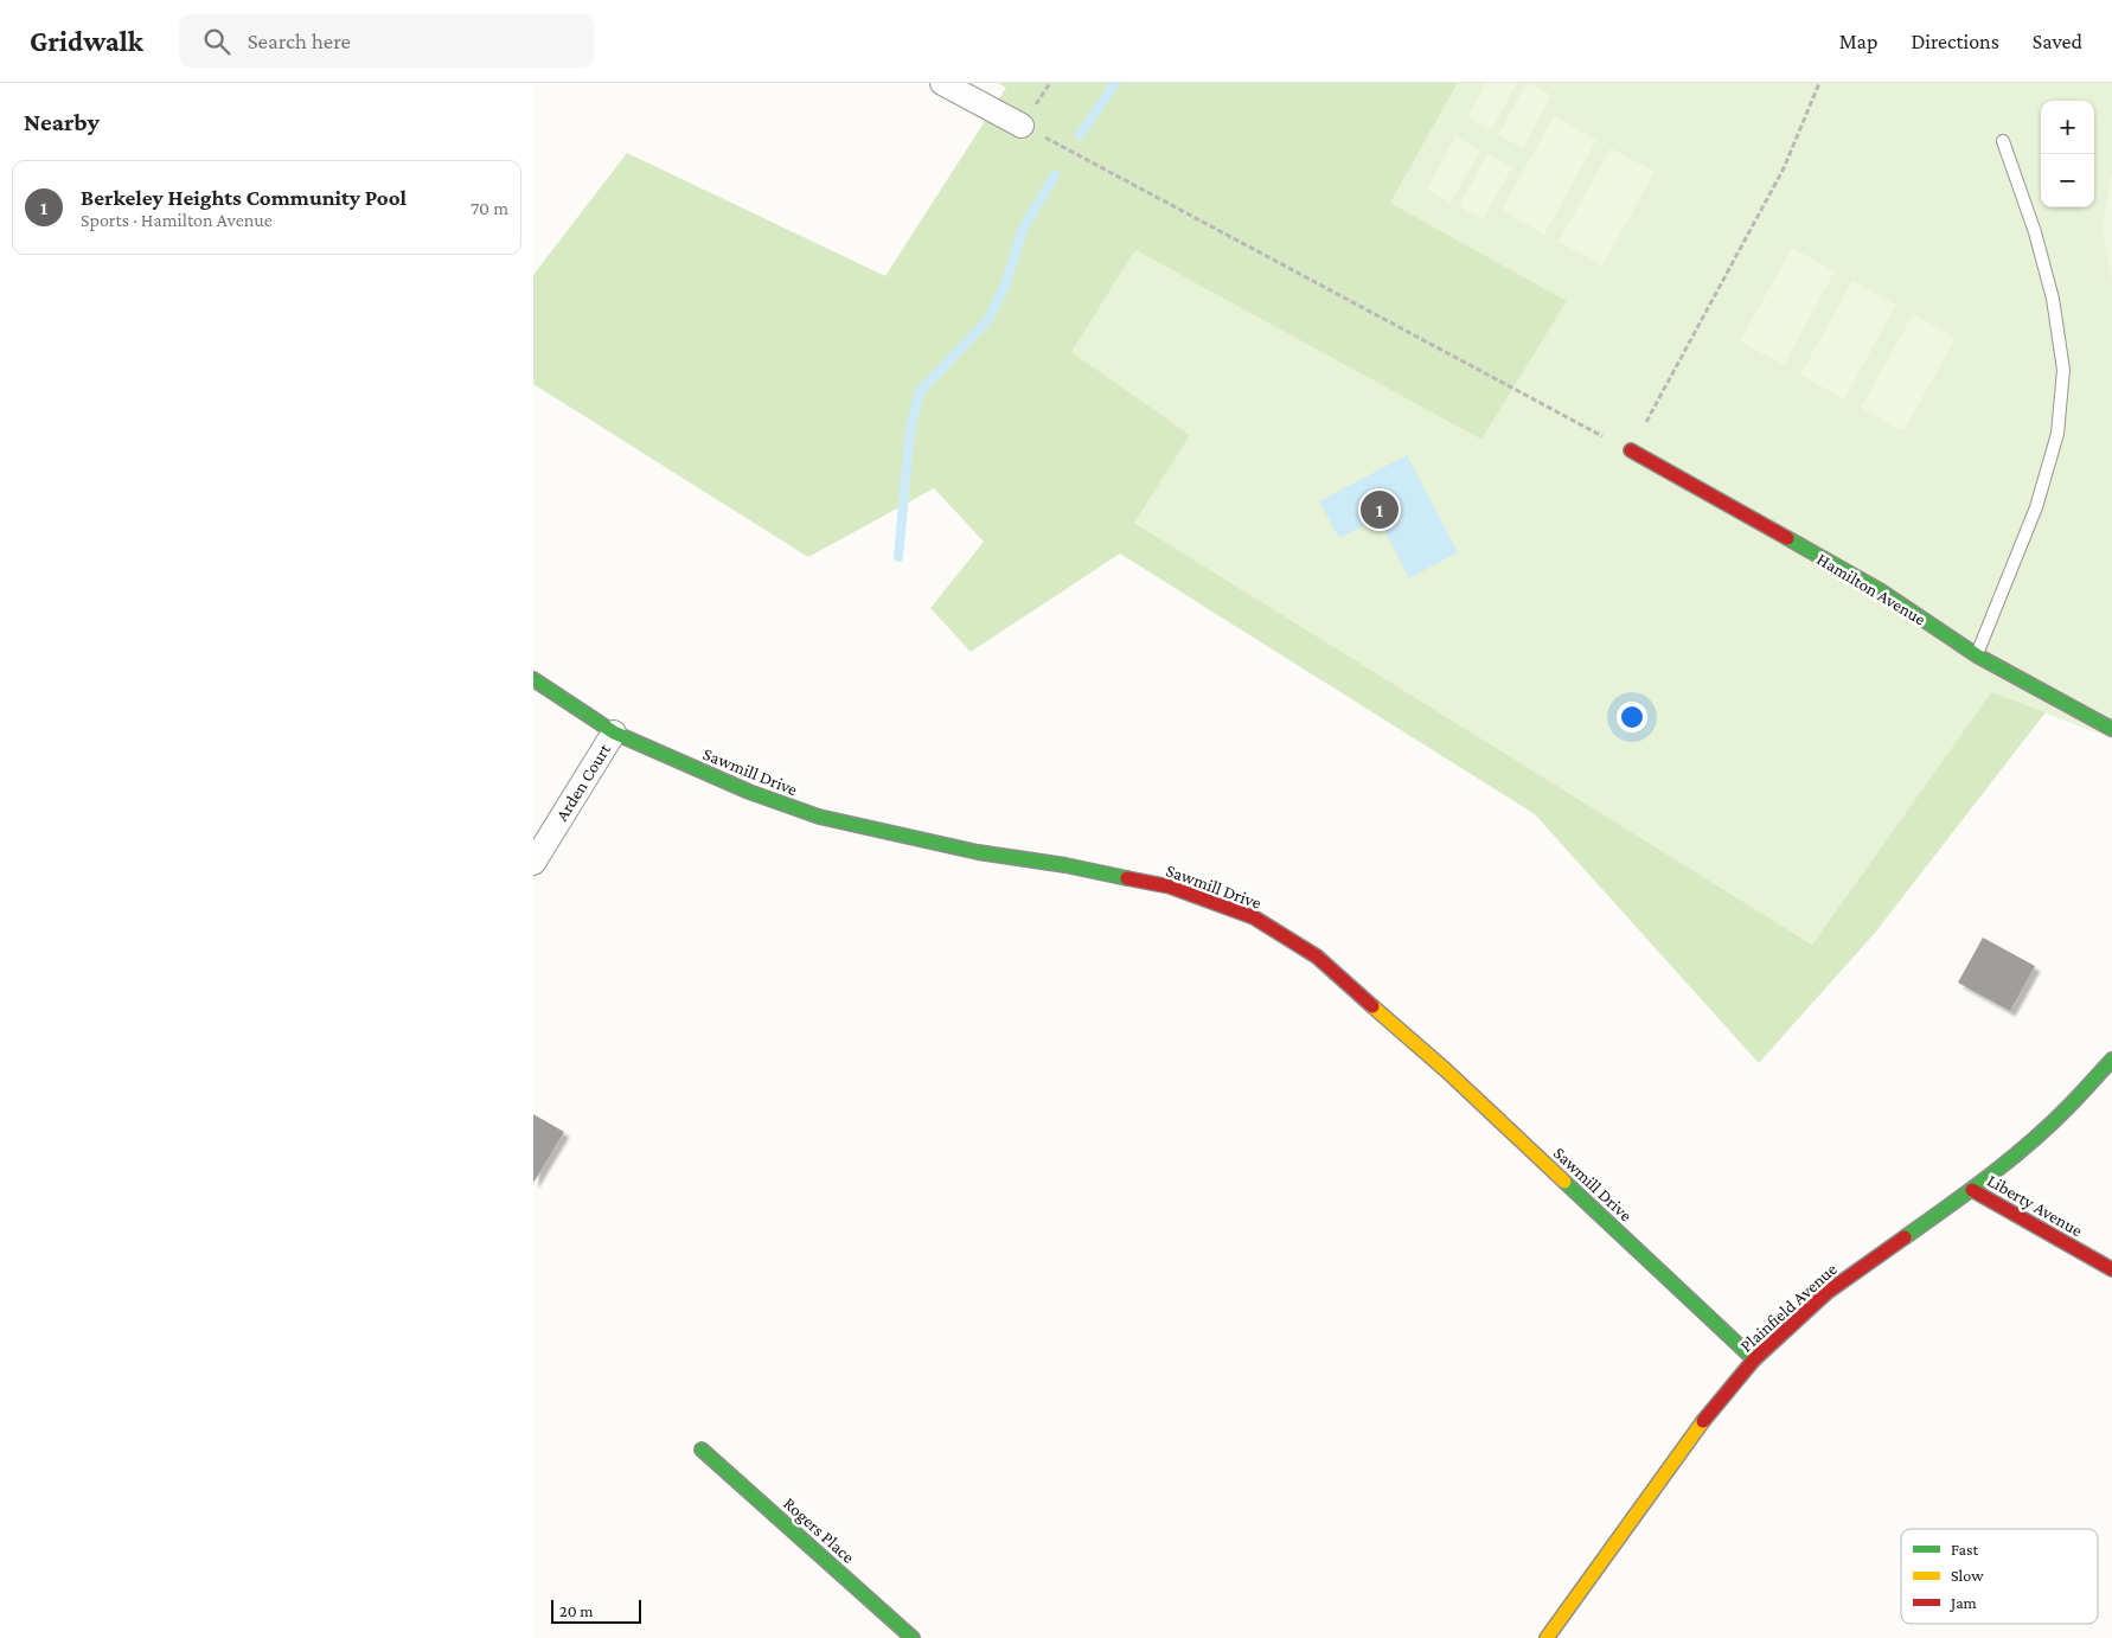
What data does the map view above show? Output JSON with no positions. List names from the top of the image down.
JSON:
{
  "streets": {
    "street": [
      "Hamilton Avenue",
      "Sawmill Drive",
      "Arden Court",
      "Liberty Avenue",
      "Plainfield Avenue",
      "Rogers Place"
    ]
  },
  "crossings": [
    ["Sawmill Drive", "Arden Court"],
    ["Sawmill Drive", "Plainfield Avenue"],
    ["Liberty Avenue", "Plainfield Avenue"]
  ],
  "legend": ["Fast", "Slow", "Jam"],
  "scale_bar": "20 m",
  "page": {
    "header": "Gridwalk",
    "search": "Search here",
    "nav": ["Map", "Directions", "Saved"],
    "heading": "Nearby",
    "map_buttons": ["+", "−"],
    "list": [
      {
        "mark": "1",
        "name": "Berkeley Heights Community Pool",
        "note": "Sports · Hamilton Avenue",
        "value": "70 m"
      }
    ],
    "pins": "1",
    "scale": "20 m"
  }
}
